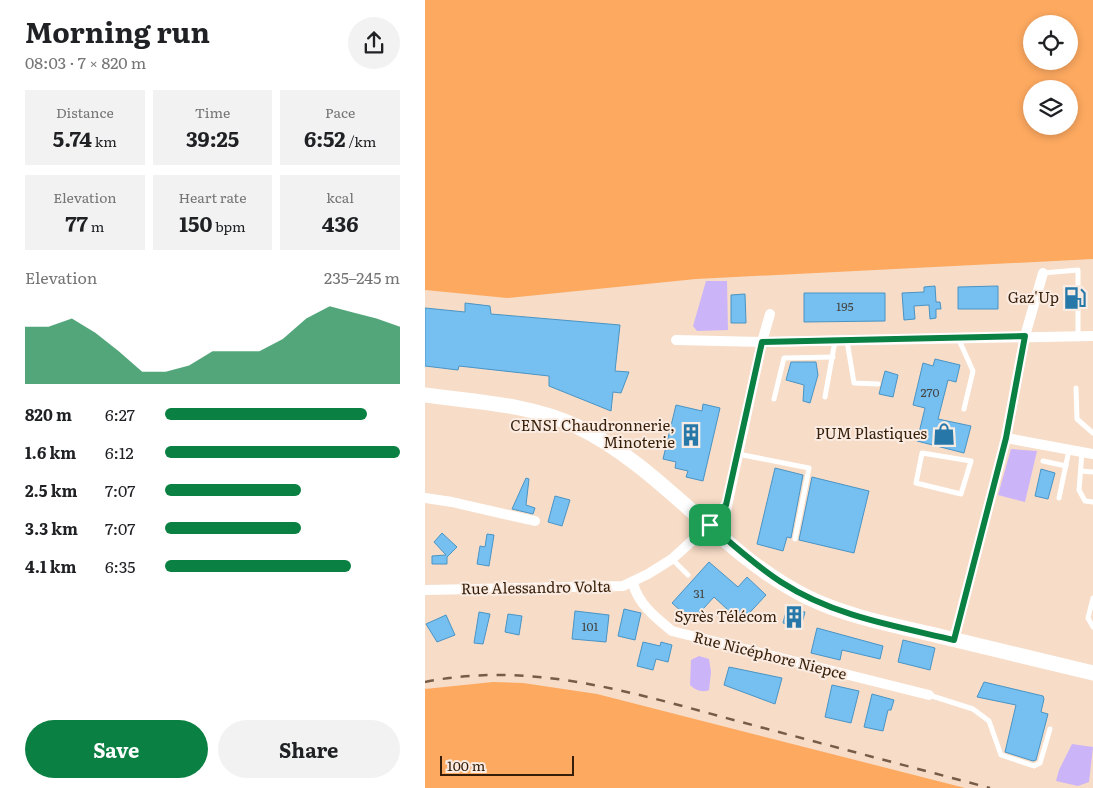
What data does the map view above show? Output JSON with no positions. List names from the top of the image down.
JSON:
{
  "streets": {
    "street": ["Rue Alessandro Volta", "Rue Nicéphore Niepce"]
  },
  "crossings": [
    ["Rue Alessandro Volta", "Rue Nicéphore Niepce"]
  ],
  "places": {
    "fuel station": ["Gaz'Up"],
    "shop": ["PUM Plastiques"],
    "building": ["CENSI Chaudronnerie, Minoterie", "Syrès Télécom"]
  },
  "house_numbers": [
    "195",
    "270",
    "31",
    "101"
  ],
  "scale_bar": "100 m",
  "page": {
    "heading": ["Morning run", "08:03 · 7 × 820 m"],
    "stats": [
      ["Distance", "5.74 km"],
      ["Time", "39:25"],
      ["Pace", "6:52 /km"],
      ["Elevation", "77 m"],
      ["Heart rate", "150 bpm"],
      ["kcal", "436"]
    ],
    "chart": ["Elevation", "235–245 m"],
    "list": [
      {
        "name": "820 m",
        "note": "6:27"
      },
      {
        "name": "1.6 km",
        "note": "6:12"
      },
      {
        "name": "2.5 km",
        "note": "7:07"
      },
      {
        "name": "3.3 km",
        "note": "7:07"
      },
      {
        "name": "4.1 km",
        "note": "6:35"
      }
    ],
    "buttons": ["Save", "Share"],
    "scale": "100 m"
  }
}
